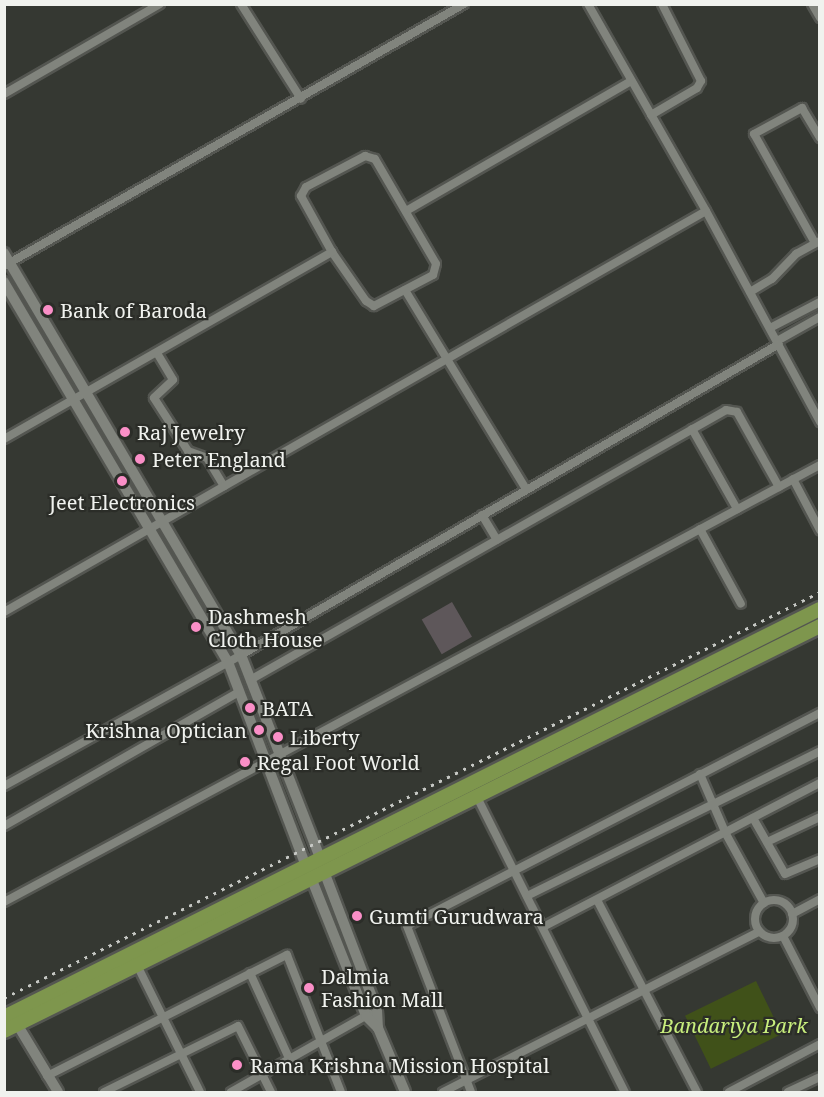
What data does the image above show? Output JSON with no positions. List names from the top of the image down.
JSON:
{
  "parks": ["Bandariya Park"],
  "places": [
    "Bank of Baroda",
    "Raj Jewelry",
    "Peter England",
    "Jeet Electronics",
    "Dashmesh Cloth House",
    "BATA",
    "Krishna Optician",
    "Liberty",
    "Regal Foot World",
    "Gumti Gurudwara",
    "Dalmia Fashion Mall",
    "Rama Krishna Mission Hospital"
  ]
}
